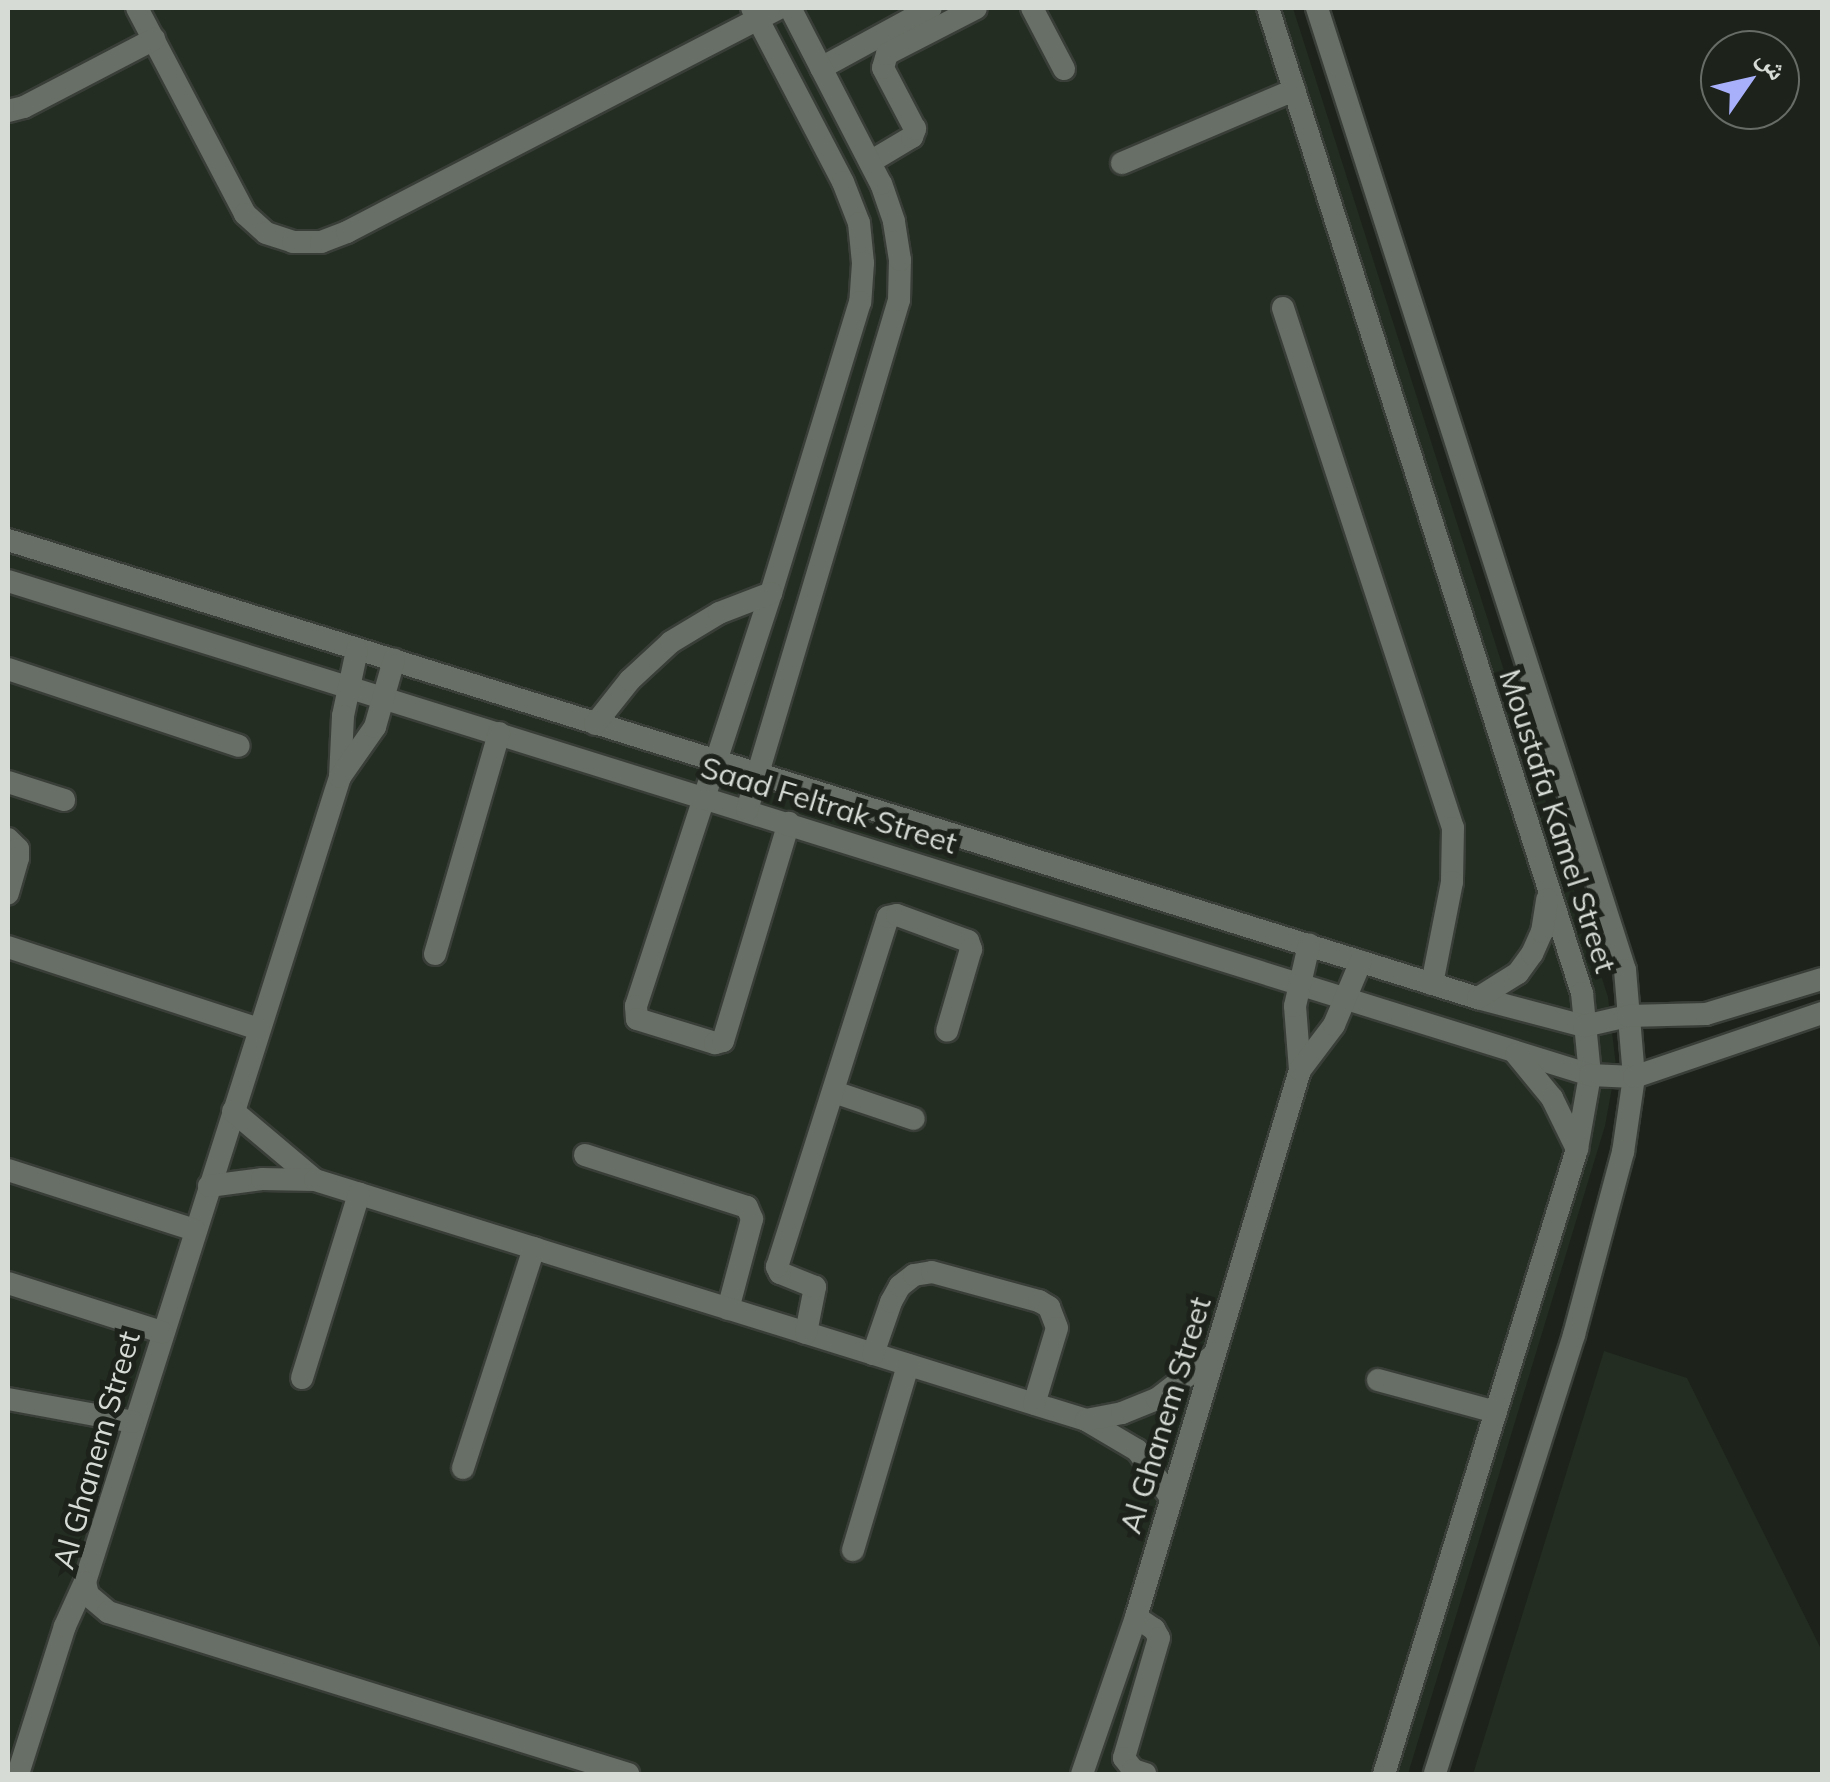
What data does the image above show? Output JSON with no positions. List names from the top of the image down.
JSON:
{
  "streets": {
    "street": ["Saad Feltrak Street", "Moustafa Kamel Street", "Al Ghanem Street"]
  },
  "crossings": [
    ["Saad Feltrak Street", "Moustafa Kamel Street"],
    ["Saad Feltrak Street", "Al Ghanem Street"]
  ],
  "north": "top right"
}
